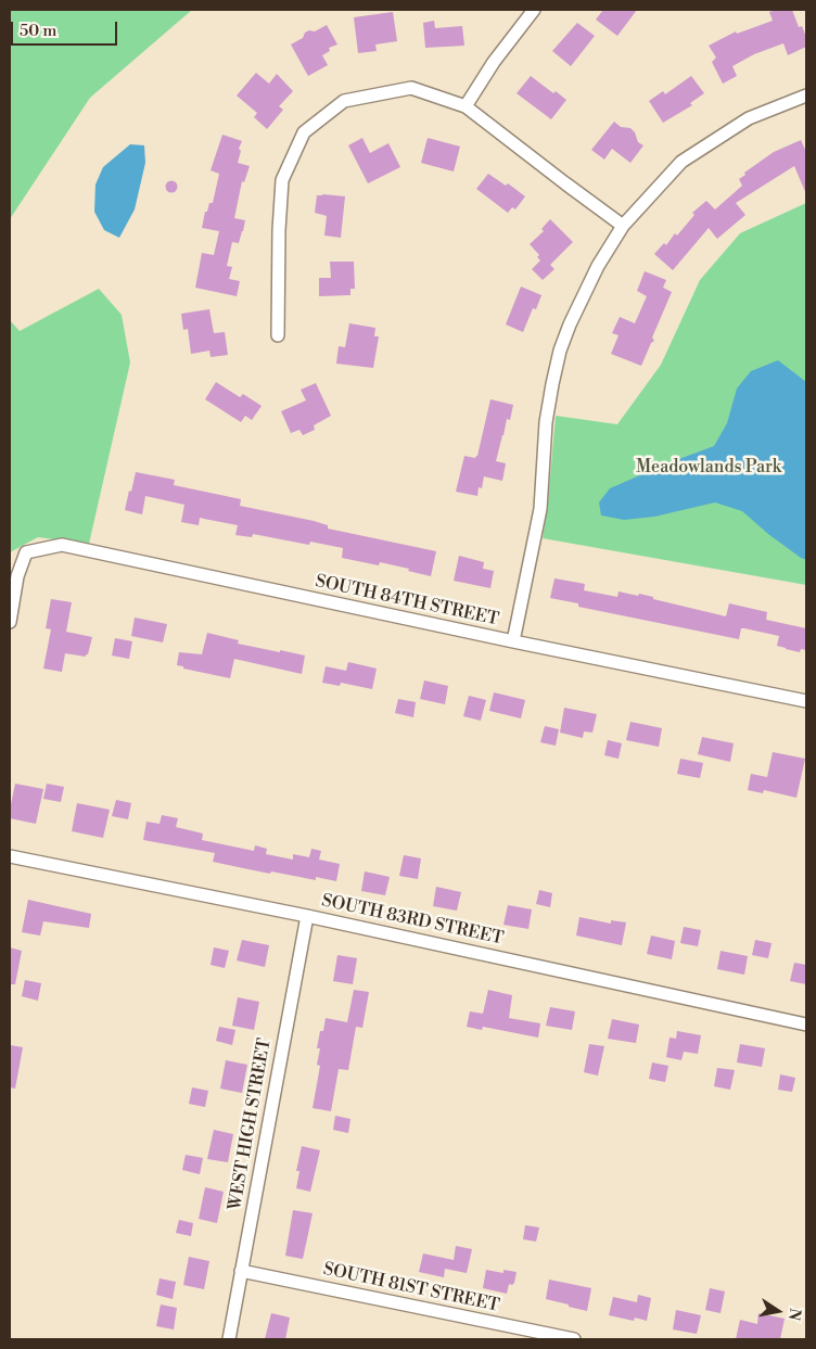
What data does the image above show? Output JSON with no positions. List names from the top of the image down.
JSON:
{
  "streets": {
    "street": [
      "SOUTH 84TH STREET",
      "SOUTH 83RD STREET",
      "WEST HIGH STREET",
      "SOUTH 81ST STREET"
    ]
  },
  "crossings": [
    ["SOUTH 83RD STREET", "WEST HIGH STREET"],
    ["WEST HIGH STREET", "SOUTH 81ST STREET"]
  ],
  "parks": ["Meadowlands Park"],
  "scale_bar": "50 m",
  "north": "right"
}
